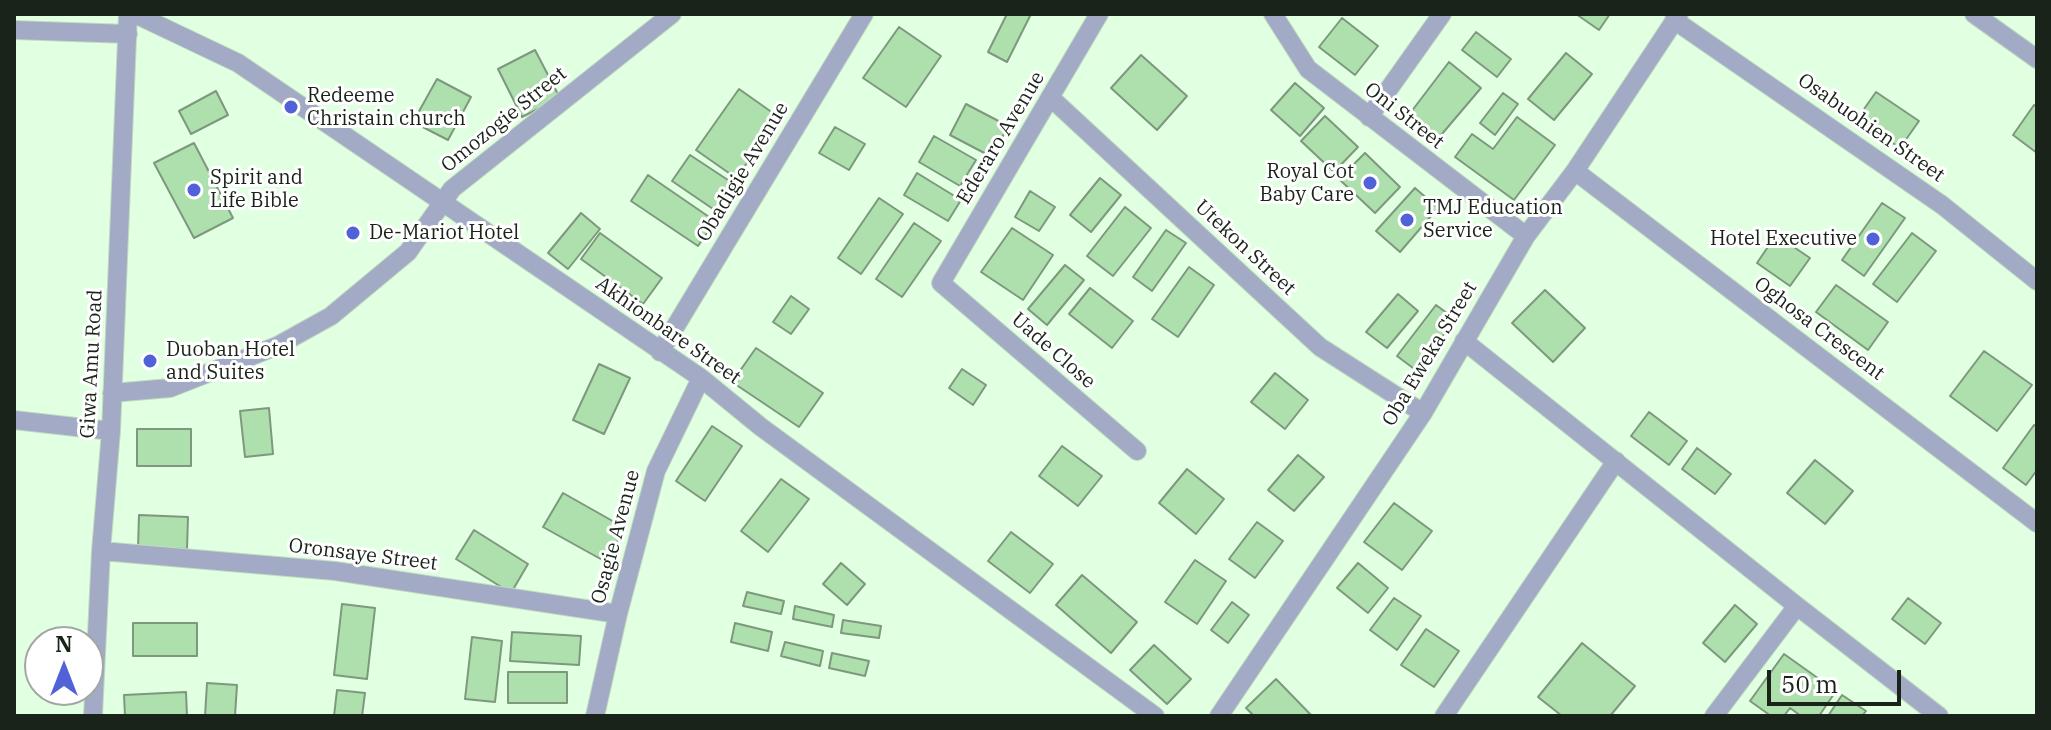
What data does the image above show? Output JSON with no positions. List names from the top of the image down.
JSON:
{
  "streets": {
    "street": [
      "Oni Street",
      "Omozogie Street",
      "Osabuohien Street",
      "Ederaro Avenue",
      "Obadigie Avenue",
      "Utekon Street",
      "Oghosa Crescent",
      "Akhionbare Street",
      "Uade Close",
      "Oba Eweka Street",
      "Giwa Amu Road",
      "Osagie Avenue",
      "Oronsaye Street"
    ]
  },
  "crossings": [
    ["Oni Street", "Oba Eweka Street"],
    ["Omozogie Street", "Akhionbare Street"],
    ["Omozogie Street", "Giwa Amu Road"],
    ["Osabuohien Street", "Oba Eweka Street"],
    ["Ederaro Avenue", "Utekon Street"],
    ["Ederaro Avenue", "Uade Close"],
    ["Obadigie Avenue", "Akhionbare Street"],
    ["Utekon Street", "Oba Eweka Street"],
    ["Oghosa Crescent", "Oba Eweka Street"],
    ["Akhionbare Street", "Osagie Avenue"],
    ["Giwa Amu Road", "Oronsaye Street"],
    ["Osagie Avenue", "Oronsaye Street"]
  ],
  "places": [
    "Redeeme Christain church",
    "Royal Cot Baby Care",
    "Spirit and Life Bible",
    "TMJ Education Service",
    "De-Mariot Hotel",
    "Hotel Executive",
    "Duoban Hotel and Suites"
  ],
  "scale_bar": "50 m",
  "north": "top"
}
